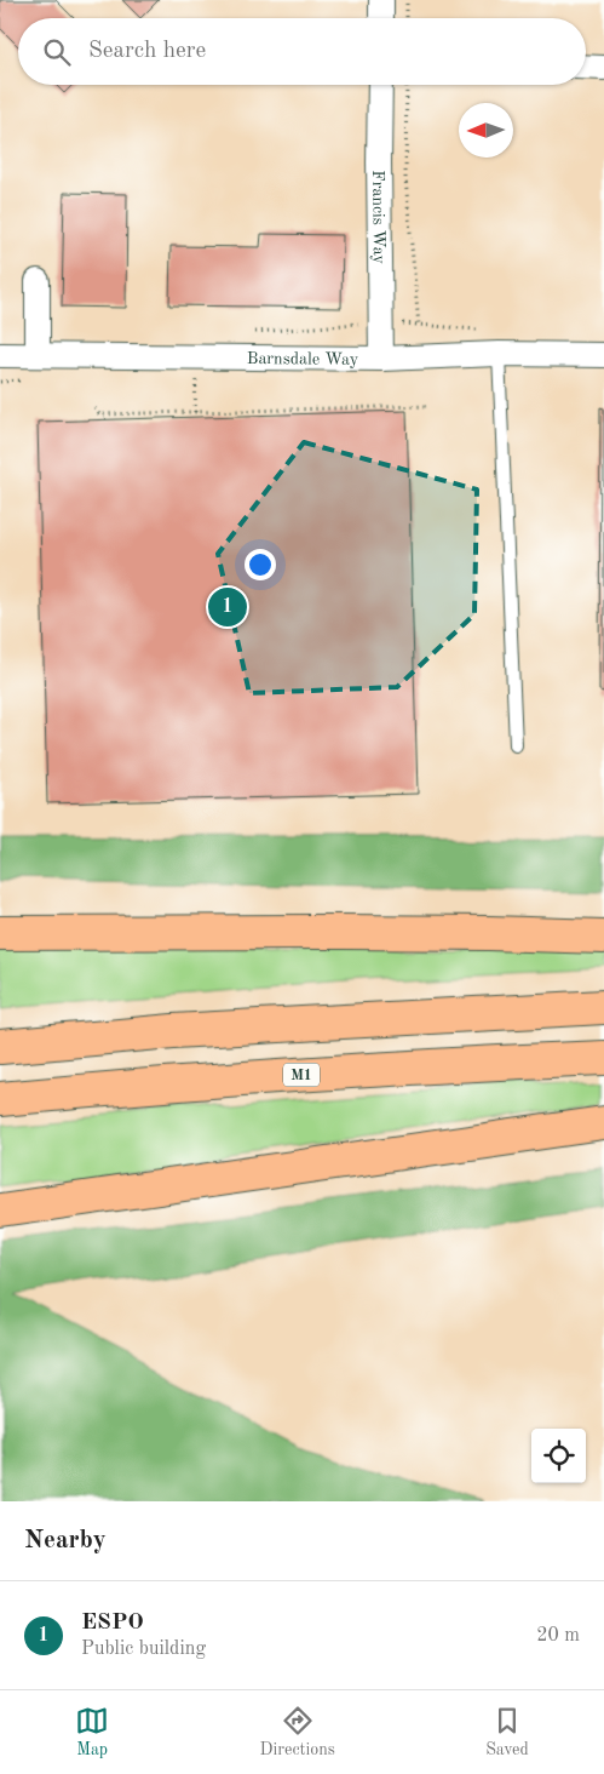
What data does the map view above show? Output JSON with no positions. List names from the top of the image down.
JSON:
{
  "streets": {
    "highway": ["M1"],
    "street": ["Francis Way", "Barnsdale Way"]
  },
  "crossings": [
    ["Francis Way", "Barnsdale Way"]
  ],
  "north": "left",
  "page": {
    "search": "Search here",
    "pins": "1",
    "heading": "Nearby",
    "list": [
      {
        "mark": "1",
        "name": "ESPO",
        "note": "Public building",
        "value": "20 m"
      }
    ],
    "nav": ["Map", "Directions", "Saved"]
  }
}
